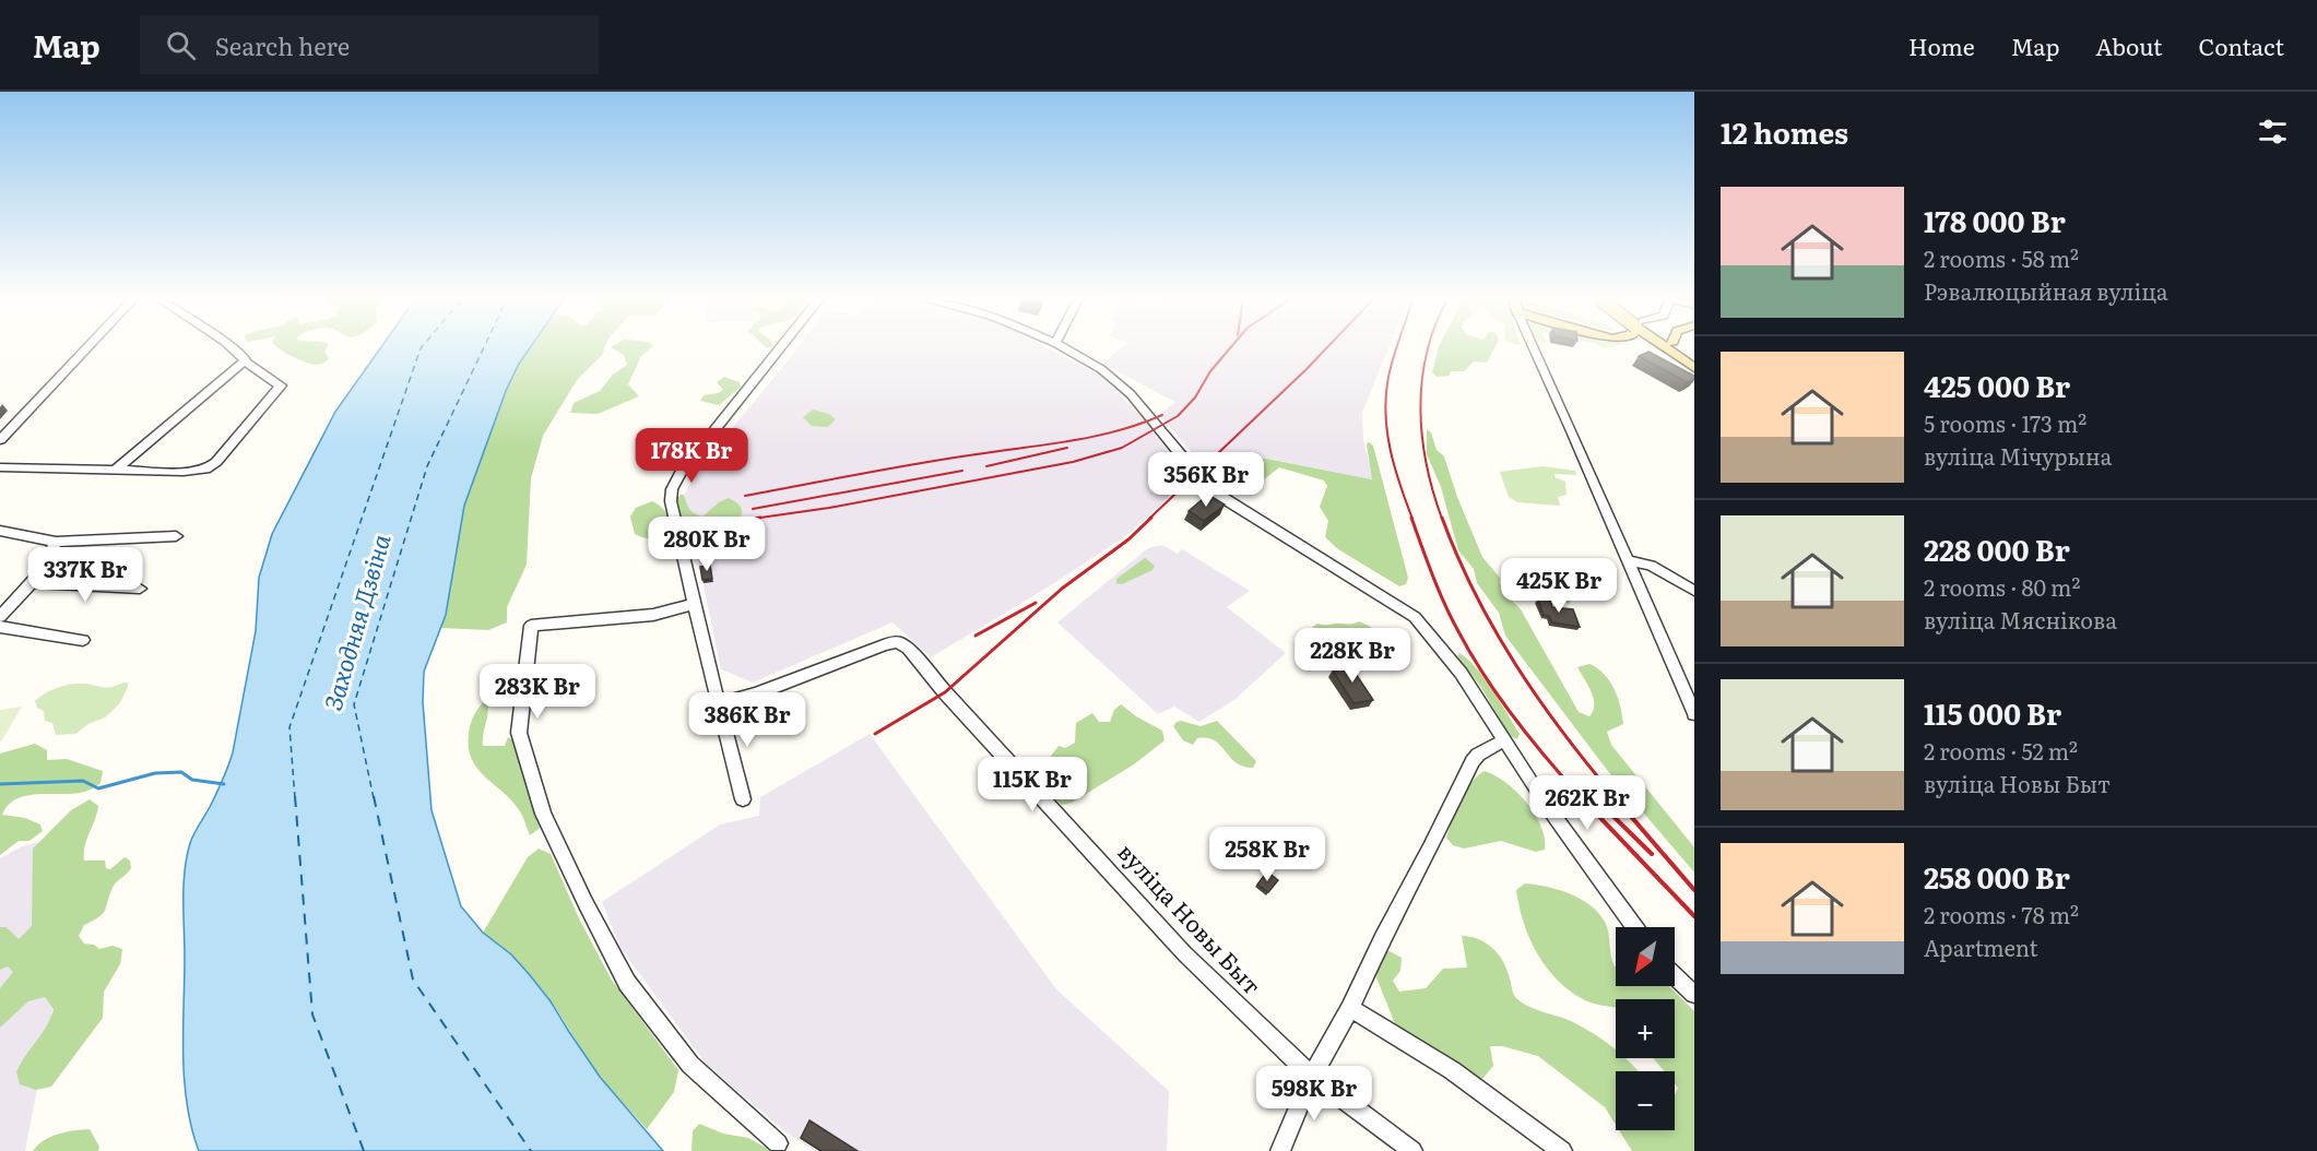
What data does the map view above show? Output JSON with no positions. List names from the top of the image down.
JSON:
{
  "streets": {
    "street": ["вуліца Новы Быт"]
  },
  "water": ["Заходняя Дзвіна"],
  "north": "bottom left",
  "page": {
    "header": "Map",
    "search": "Search here",
    "nav": [
      "Home",
      "Map",
      "About",
      "Contact"
    ],
    "heading": "12 homes",
    "list": [
      {
        "name": "178 000 Br",
        "note": "2 rooms · 58 m² · Рэвалюцыйная вуліца"
      },
      {
        "name": "425 000 Br",
        "note": "5 rooms · 173 m² · вуліца Мічурына"
      },
      {
        "name": "228 000 Br",
        "note": "2 rooms · 80 m² · вуліца Мяснікова"
      },
      {
        "name": "115 000 Br",
        "note": "2 rooms · 52 m² · вуліца Новы Быт"
      },
      {
        "name": "258 000 Br",
        "note": "2 rooms · 78 m² · Apartment"
      }
    ],
    "price": [
      "178K Br",
      "356K Br",
      "280K Br",
      "337K Br",
      "425K Br",
      "228K Br",
      "283K Br",
      "386K Br",
      "115K Br",
      "262K Br",
      "258K Br",
      "598K Br"
    ],
    "map_buttons": ["+", "−"]
  }
}
